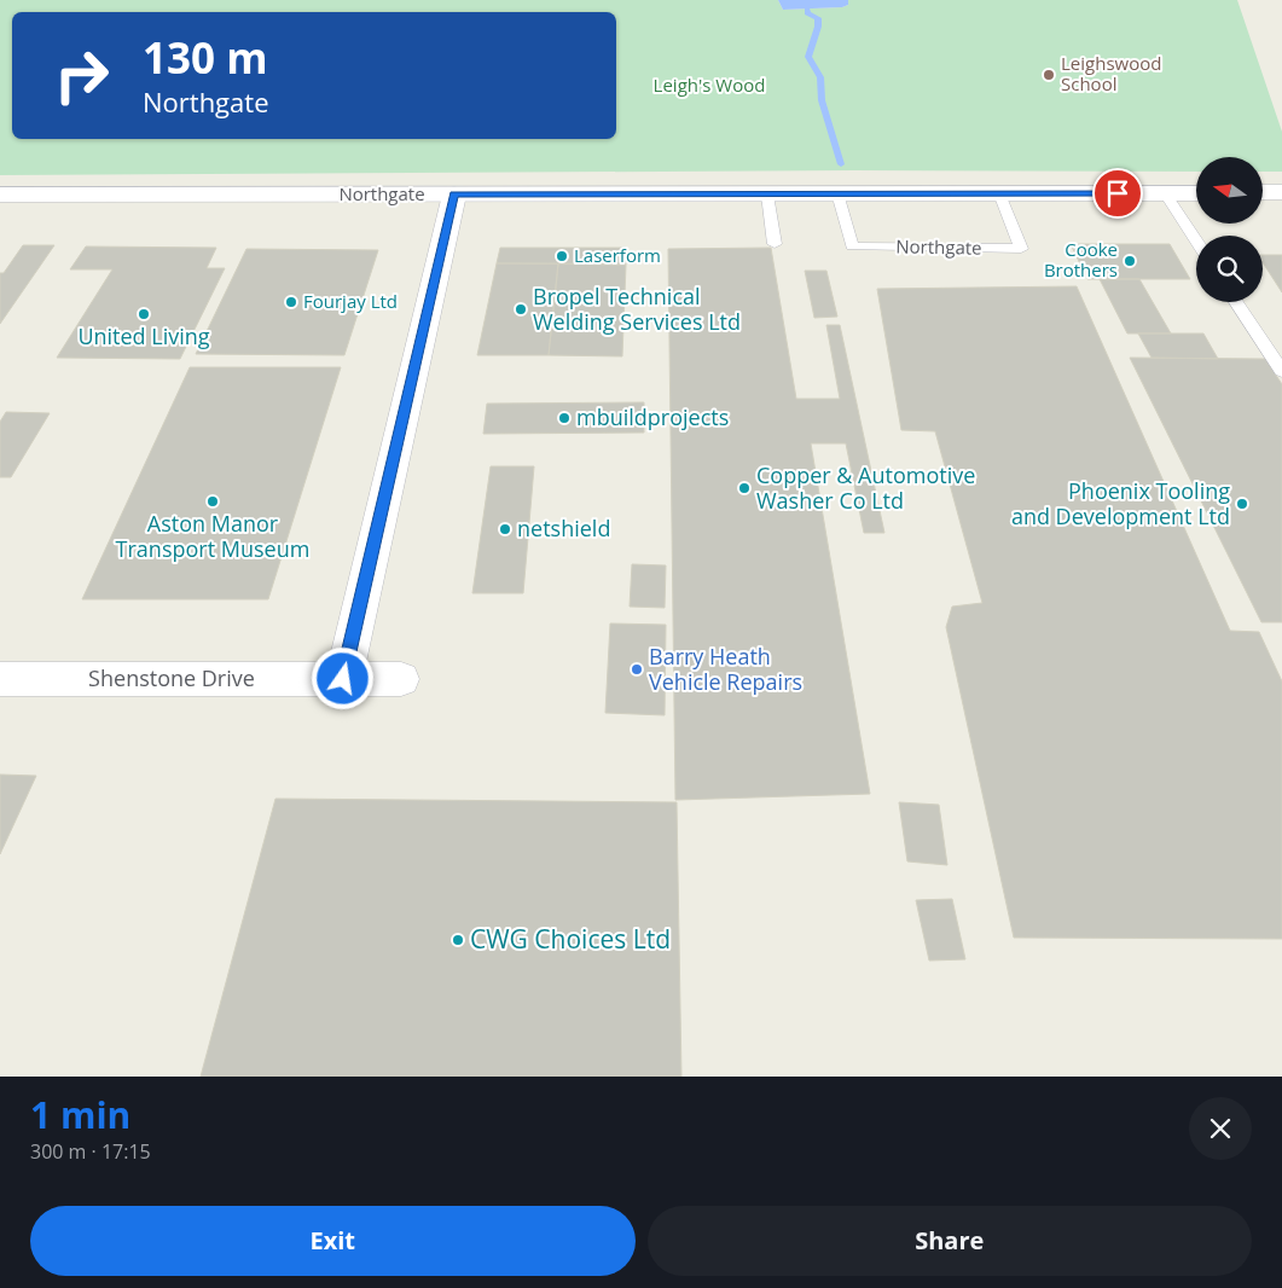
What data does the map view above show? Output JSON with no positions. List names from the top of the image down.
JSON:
{
  "streets": {
    "main road": ["Northgate", "Shenstone Drive"]
  },
  "parks": ["Leigh's Wood"],
  "places": [
    "Leighswood School",
    "Laserform",
    "Cooke Brothers",
    "Fourjay Ltd",
    "Bropel Technical Welding Services Ltd",
    "United Living",
    "mbuildprojects",
    "Copper & Automotive Washer Co Ltd",
    "Aston Manor Transport Museum",
    "Phoenix Tooling and Development Ltd",
    "netshield",
    "Barry Heath Vehicle Repairs",
    "CWG Choices Ltd"
  ],
  "north": "left",
  "page": {
    "turn": ["130 m", "Northgate"],
    "heading": ["1 min", "300 m · 17:15"],
    "buttons": ["Exit", "Share"]
  }
}
